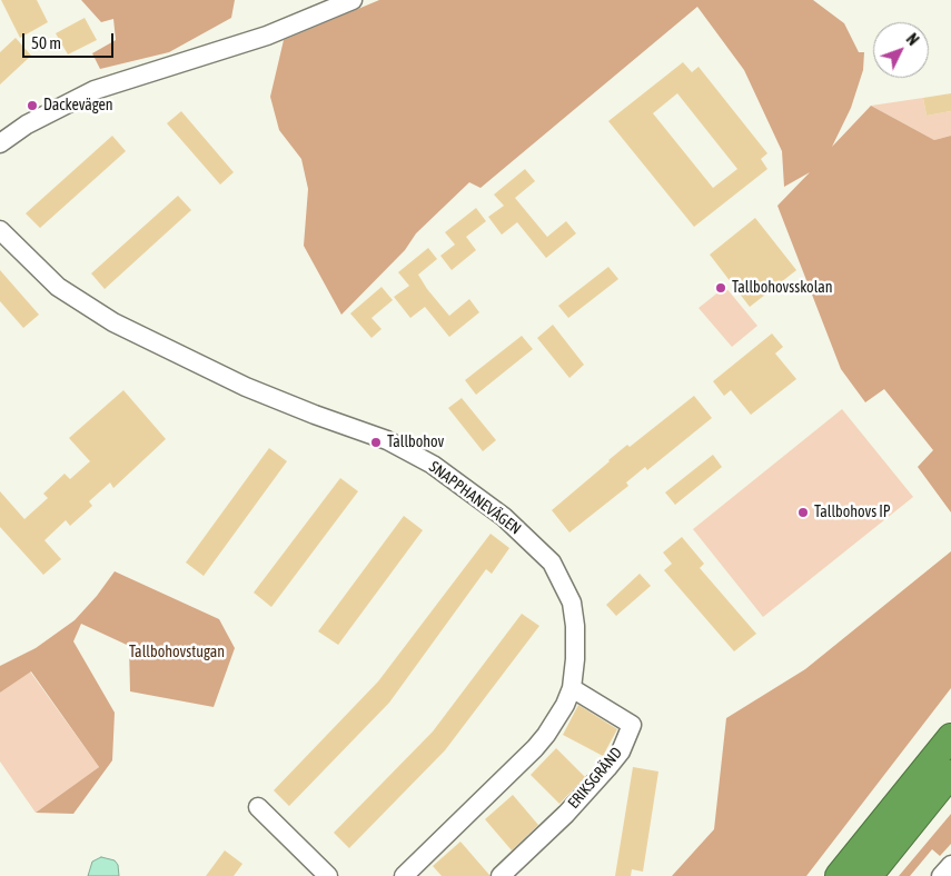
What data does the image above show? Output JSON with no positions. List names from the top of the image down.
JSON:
{
  "streets": {
    "street": ["SNAPPHANEVÄGEN", "ERIKSGRÄND"]
  },
  "crossings": [
    ["SNAPPHANEVÄGEN", "ERIKSGRÄND"]
  ],
  "parks": ["Tallbohovstugan"],
  "places": [
    "Dackevägen",
    "Tallbohovsskolan",
    "Tallbohov",
    "Tallbohovs IP"
  ],
  "scale_bar": "50 m",
  "north": "top right"
}
